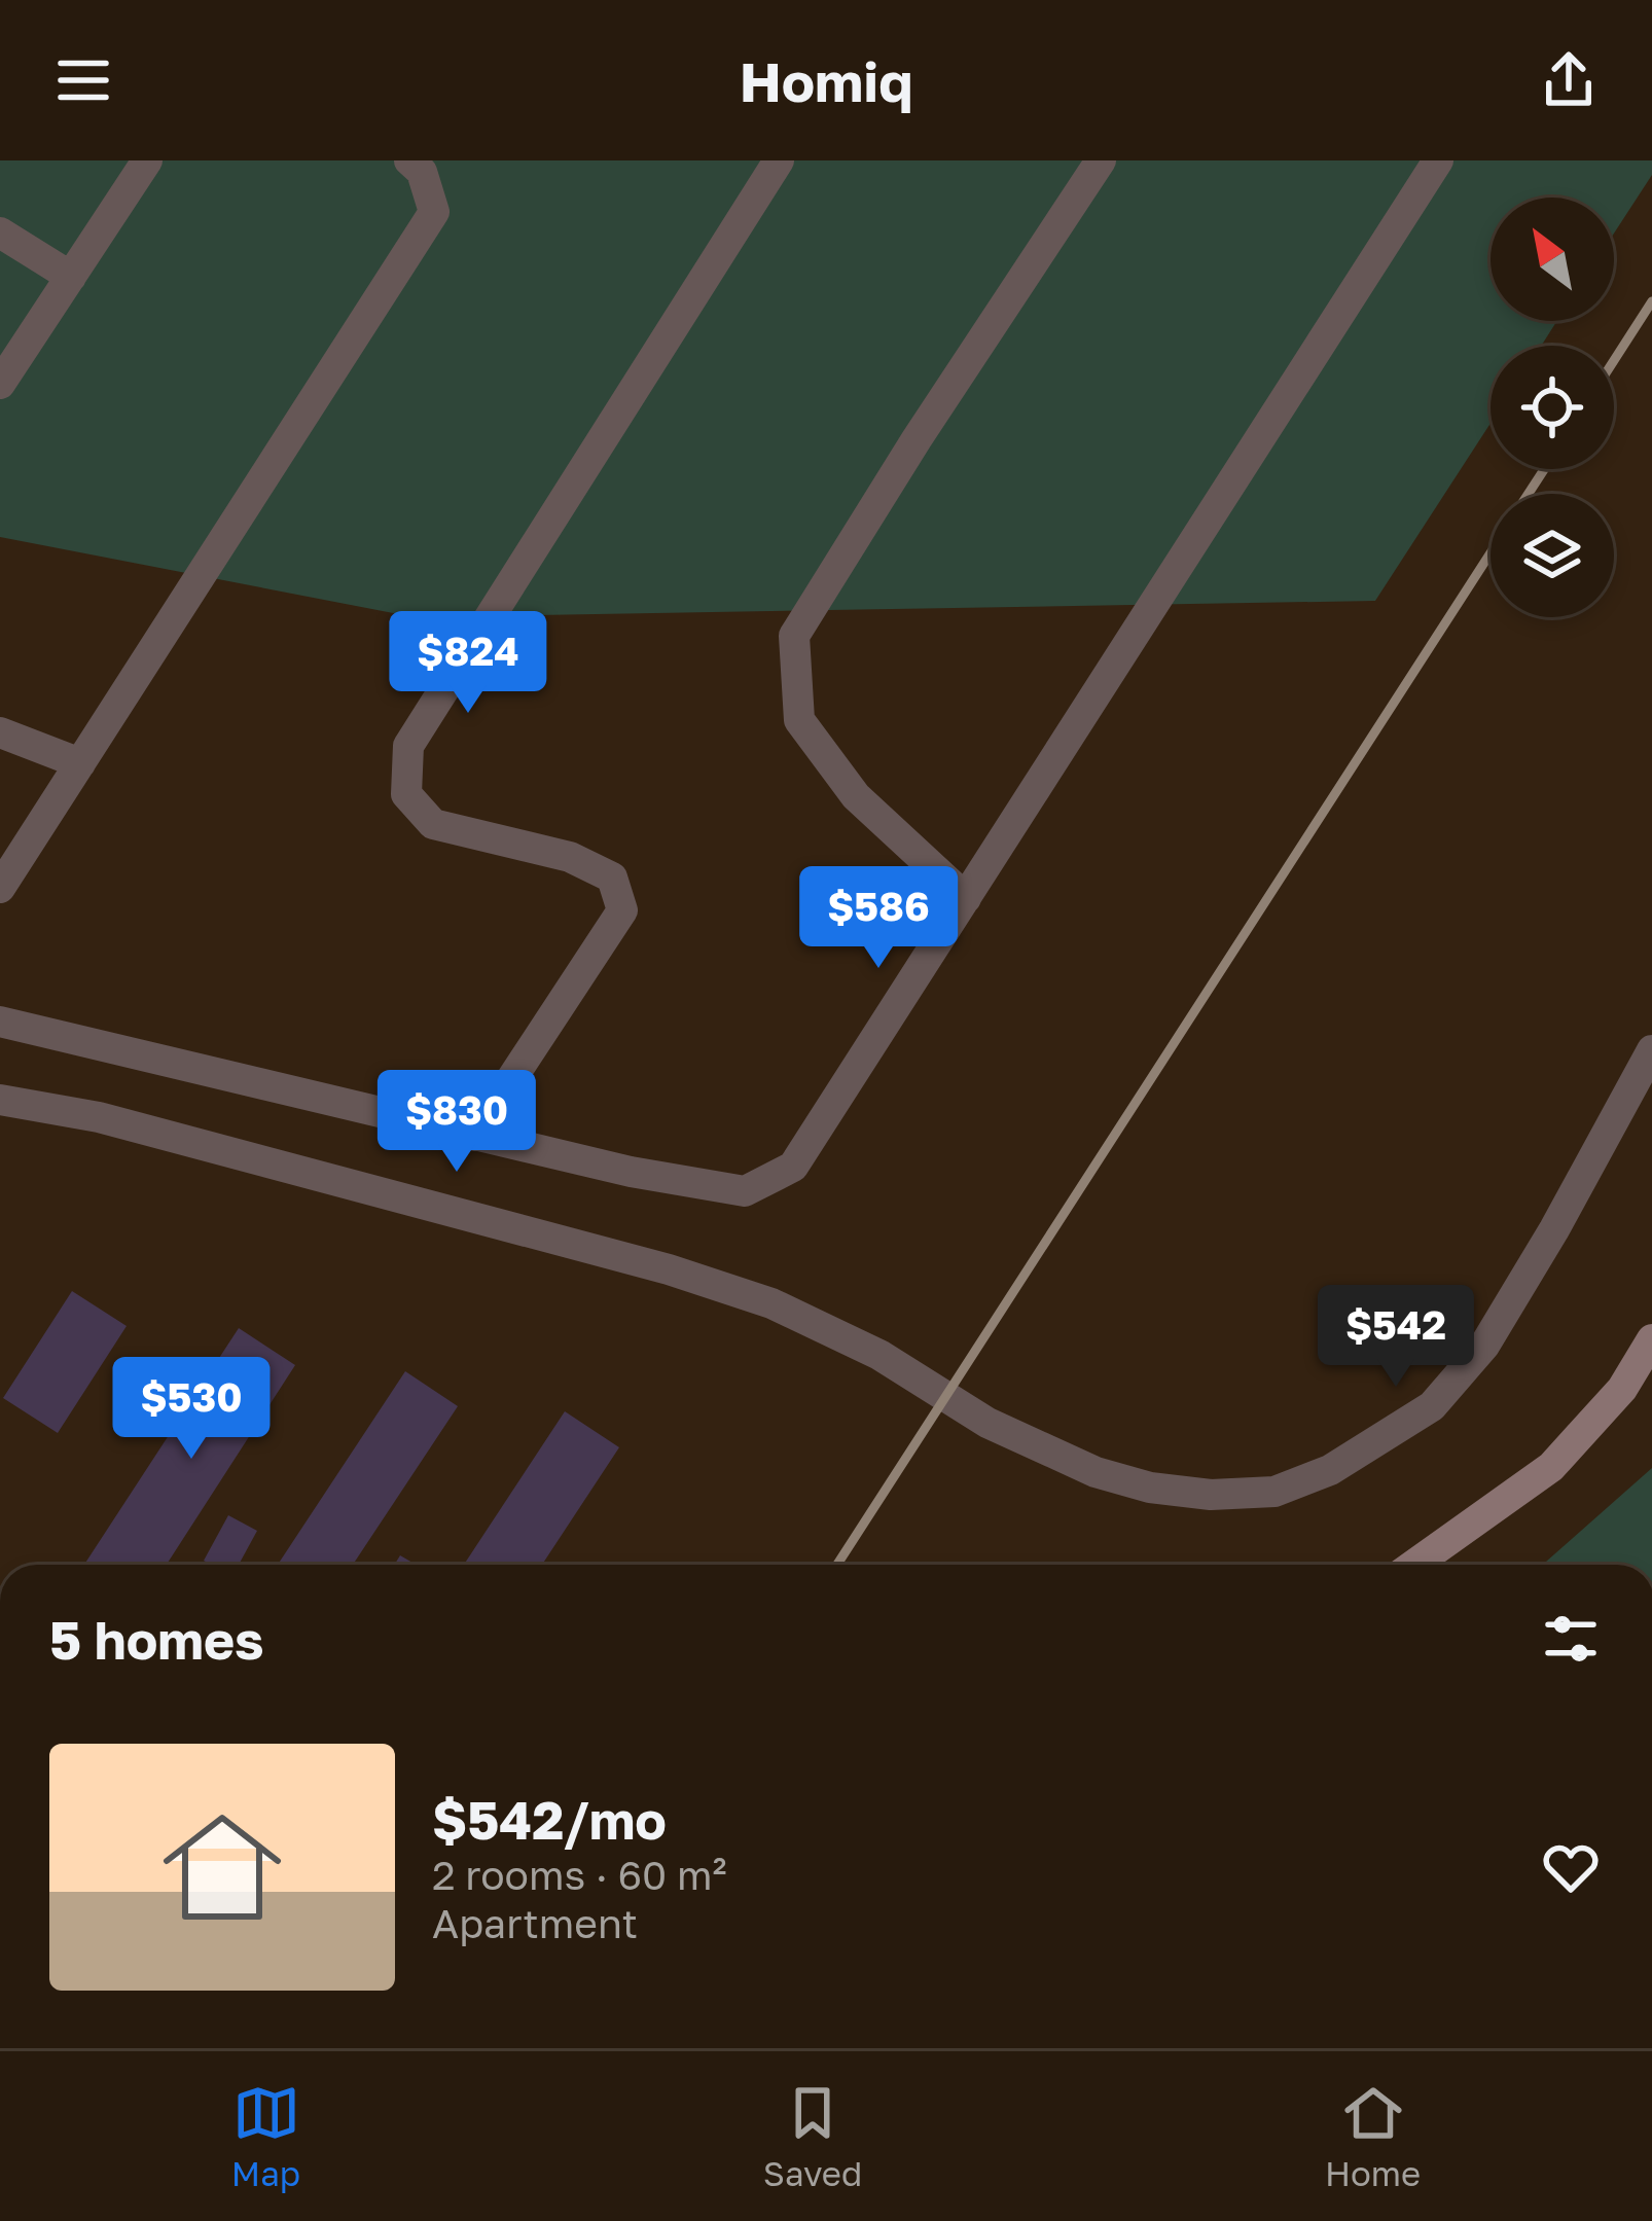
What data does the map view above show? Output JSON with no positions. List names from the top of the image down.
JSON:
{
  "north": "top left",
  "page": {
    "header": "Homiq",
    "price": [
      "$824",
      "$586",
      "$830",
      "$542",
      "$530"
    ],
    "heading": "5 homes",
    "list": [
      {
        "name": "$542/mo",
        "note": "2 rooms · 60 m² · Apartment"
      }
    ],
    "tabs": ["Map", "Saved", "Home"]
  }
}
